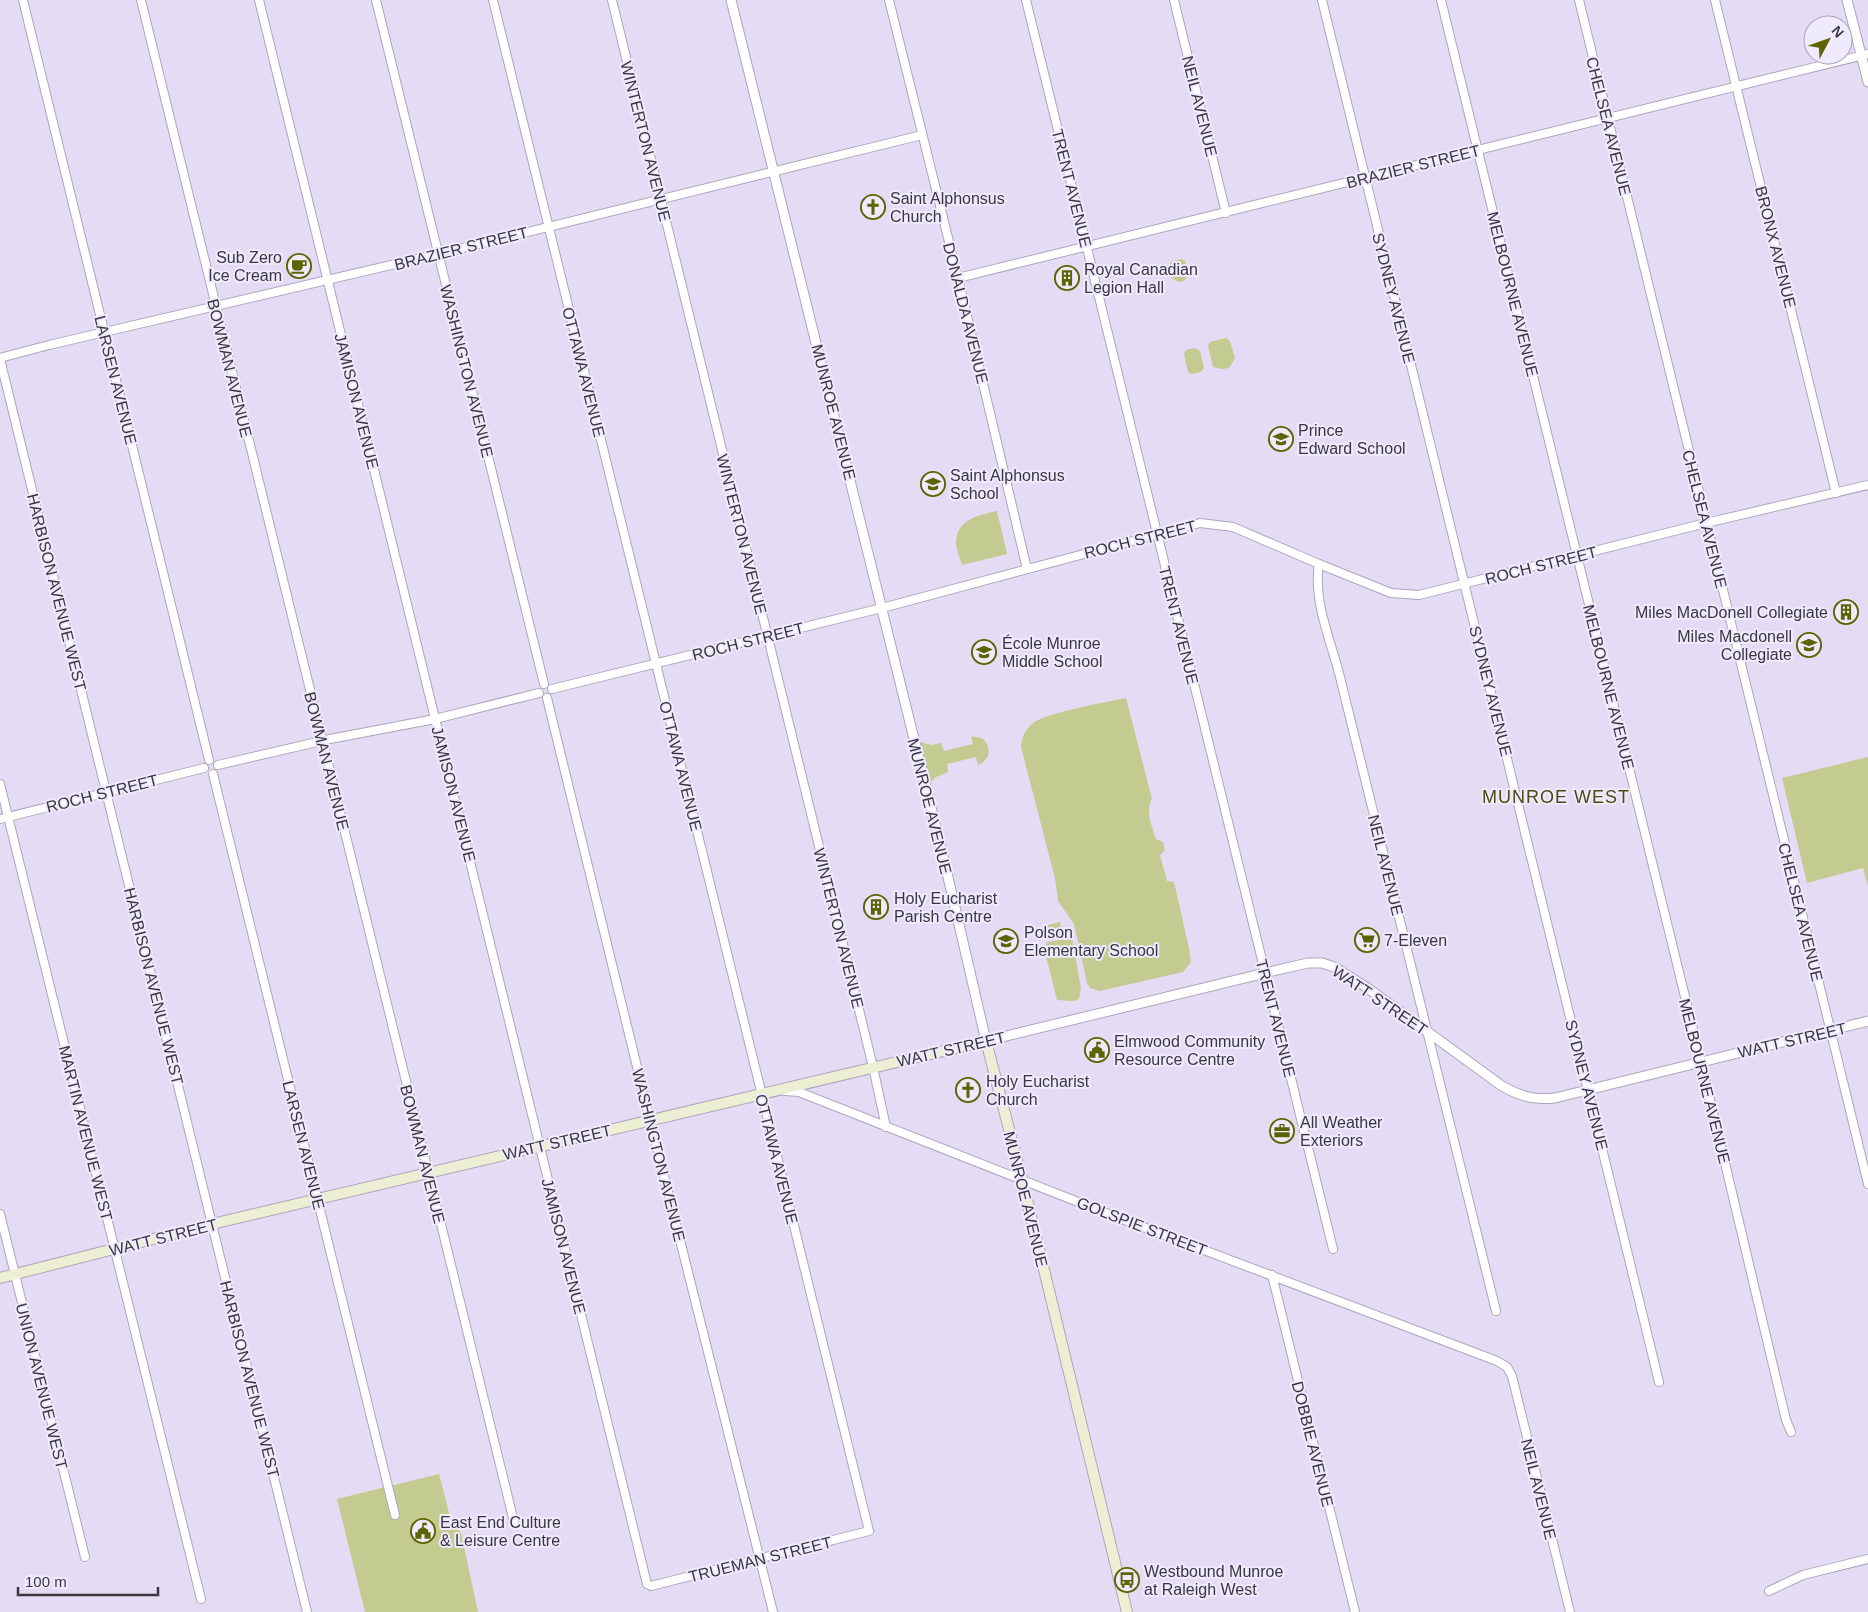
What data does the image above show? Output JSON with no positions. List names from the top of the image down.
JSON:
{
  "streets": {
    "main road": ["MUNROE AVENUE", "WATT STREET"],
    "street": [
      "NEIL AVENUE",
      "CHELSEA AVENUE",
      "WINTERTON AVENUE",
      "BRAZIER STREET",
      "TRENT AVENUE",
      "BRONX AVENUE",
      "MELBOURNE AVENUE",
      "SYDNEY AVENUE",
      "DONALDA AVENUE",
      "BOWMAN AVENUE",
      "WASHINGTON AVENUE",
      "OTTAWA AVENUE",
      "LARSEN AVENUE",
      "JAMISON AVENUE",
      "ROCH STREET",
      "HARBISON AVENUE WEST",
      "MARTIN AVENUE WEST",
      "GOLSPIE STREET",
      "UNION AVENUE WEST",
      "DOBBIE AVENUE",
      "TRUEMAN STREET"
    ]
  },
  "crossings": [
    ["NEIL AVENUE", "BRAZIER STREET"],
    ["NEIL AVENUE", "ROCH STREET"],
    ["NEIL AVENUE", "WATT STREET"],
    ["NEIL AVENUE", "GOLSPIE STREET"],
    ["CHELSEA AVENUE", "BRAZIER STREET"],
    ["CHELSEA AVENUE", "ROCH STREET"],
    ["CHELSEA AVENUE", "WATT STREET"],
    ["WINTERTON AVENUE", "BRAZIER STREET"],
    ["WINTERTON AVENUE", "ROCH STREET"],
    ["WINTERTON AVENUE", "WATT STREET"],
    ["WINTERTON AVENUE", "GOLSPIE STREET"],
    ["BRAZIER STREET", "TRENT AVENUE"],
    ["BRAZIER STREET", "BRONX AVENUE"],
    ["BRAZIER STREET", "MELBOURNE AVENUE"],
    ["BRAZIER STREET", "SYDNEY AVENUE"],
    ["BRAZIER STREET", "DONALDA AVENUE"],
    ["BRAZIER STREET", "BOWMAN AVENUE"],
    ["BRAZIER STREET", "WASHINGTON AVENUE"],
    ["BRAZIER STREET", "OTTAWA AVENUE"],
    ["BRAZIER STREET", "LARSEN AVENUE"],
    ["BRAZIER STREET", "JAMISON AVENUE"],
    ["BRAZIER STREET", "MUNROE AVENUE"],
    ["BRAZIER STREET", "HARBISON AVENUE WEST"],
    ["TRENT AVENUE", "ROCH STREET"],
    ["TRENT AVENUE", "WATT STREET"],
    ["BRONX AVENUE", "ROCH STREET"],
    ["MELBOURNE AVENUE", "ROCH STREET"],
    ["MELBOURNE AVENUE", "WATT STREET"],
    ["SYDNEY AVENUE", "ROCH STREET"],
    ["SYDNEY AVENUE", "WATT STREET"],
    ["DONALDA AVENUE", "ROCH STREET"],
    ["BOWMAN AVENUE", "WATT STREET"],
    ["WASHINGTON AVENUE", "ROCH STREET"],
    ["WASHINGTON AVENUE", "WATT STREET"],
    ["WASHINGTON AVENUE", "TRUEMAN STREET"],
    ["OTTAWA AVENUE", "ROCH STREET"],
    ["OTTAWA AVENUE", "WATT STREET"],
    ["OTTAWA AVENUE", "TRUEMAN STREET"],
    ["LARSEN AVENUE", "ROCH STREET"],
    ["LARSEN AVENUE", "WATT STREET"],
    ["JAMISON AVENUE", "WATT STREET"],
    ["JAMISON AVENUE", "TRUEMAN STREET"],
    ["MUNROE AVENUE", "ROCH STREET"],
    ["MUNROE AVENUE", "WATT STREET"],
    ["MUNROE AVENUE", "GOLSPIE STREET"],
    ["ROCH STREET", "HARBISON AVENUE WEST"],
    ["ROCH STREET", "MARTIN AVENUE WEST"],
    ["HARBISON AVENUE WEST", "WATT STREET"],
    ["WATT STREET", "MARTIN AVENUE WEST"],
    ["WATT STREET", "GOLSPIE STREET"],
    ["WATT STREET", "UNION AVENUE WEST"],
    ["GOLSPIE STREET", "DOBBIE AVENUE"]
  ],
  "districts": ["MUNROE WEST"],
  "places": {
    "church": ["Saint Alphonsus Church", "Holy Eucharist Church"],
    "cafe": ["Sub Zero Ice Cream"],
    "building": ["Royal Canadian Legion Hall", "Miles MacDonell Collegiate", "Holy Eucharist Parish Centre"],
    "school or university": [
      "Prince Edward School",
      "Saint Alphonsus School",
      "Miles Macdonell Collegiate",
      "École Munroe Middle School",
      "Polson Elementary School"
    ],
    "supermarket": ["7-Eleven"],
    "public building": ["Elmwood Community Resource Centre", "East End Culture & Leisure Centre"],
    "office": ["All Weather Exteriors"],
    "bus stop": ["Westbound Munroe at Raleigh West"]
  },
  "scale_bar": "100 m",
  "north": "top right"
}
